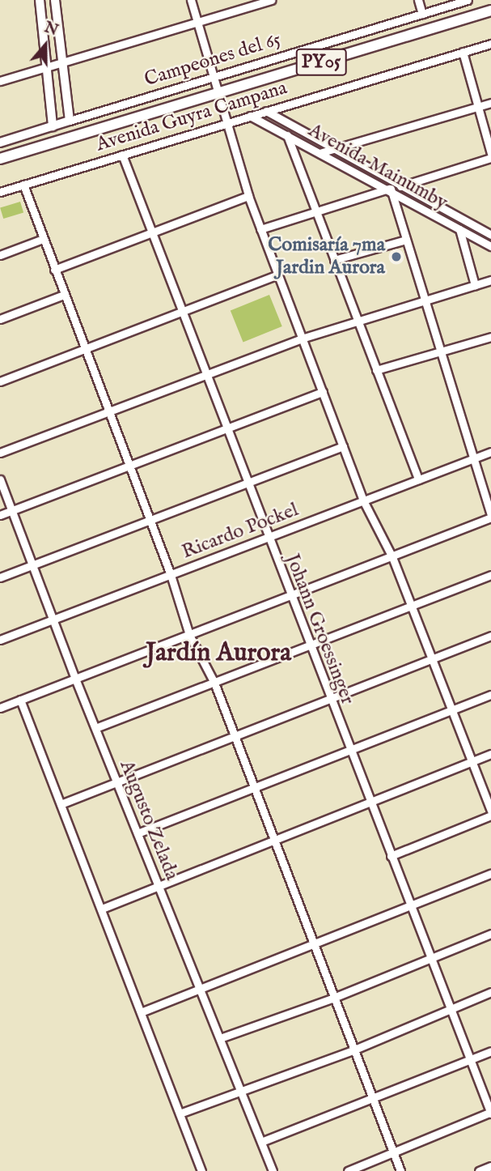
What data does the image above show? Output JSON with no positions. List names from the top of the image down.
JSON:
{
  "streets": {
    "highway": ["PY05"],
    "main road": ["Campeones del 65"],
    "street": [
      "Avenida Guyra Campana",
      "Avenida Mainumby",
      "Ricardo Pockel",
      "Johann Groessinger",
      "Augusto Zelada"
    ]
  },
  "crossings": [
    ["Avenida Guyra Campana", "Avenida Mainumby"],
    ["Avenida Guyra Campana", "Johann Groessinger"],
    ["Ricardo Pockel", "Johann Groessinger"],
    ["Ricardo Pockel", "Augusto Zelada"]
  ],
  "districts": ["Jardín Aurora"],
  "places": ["Comisaría 7ma Jardin Aurora"],
  "north": "top"
}
